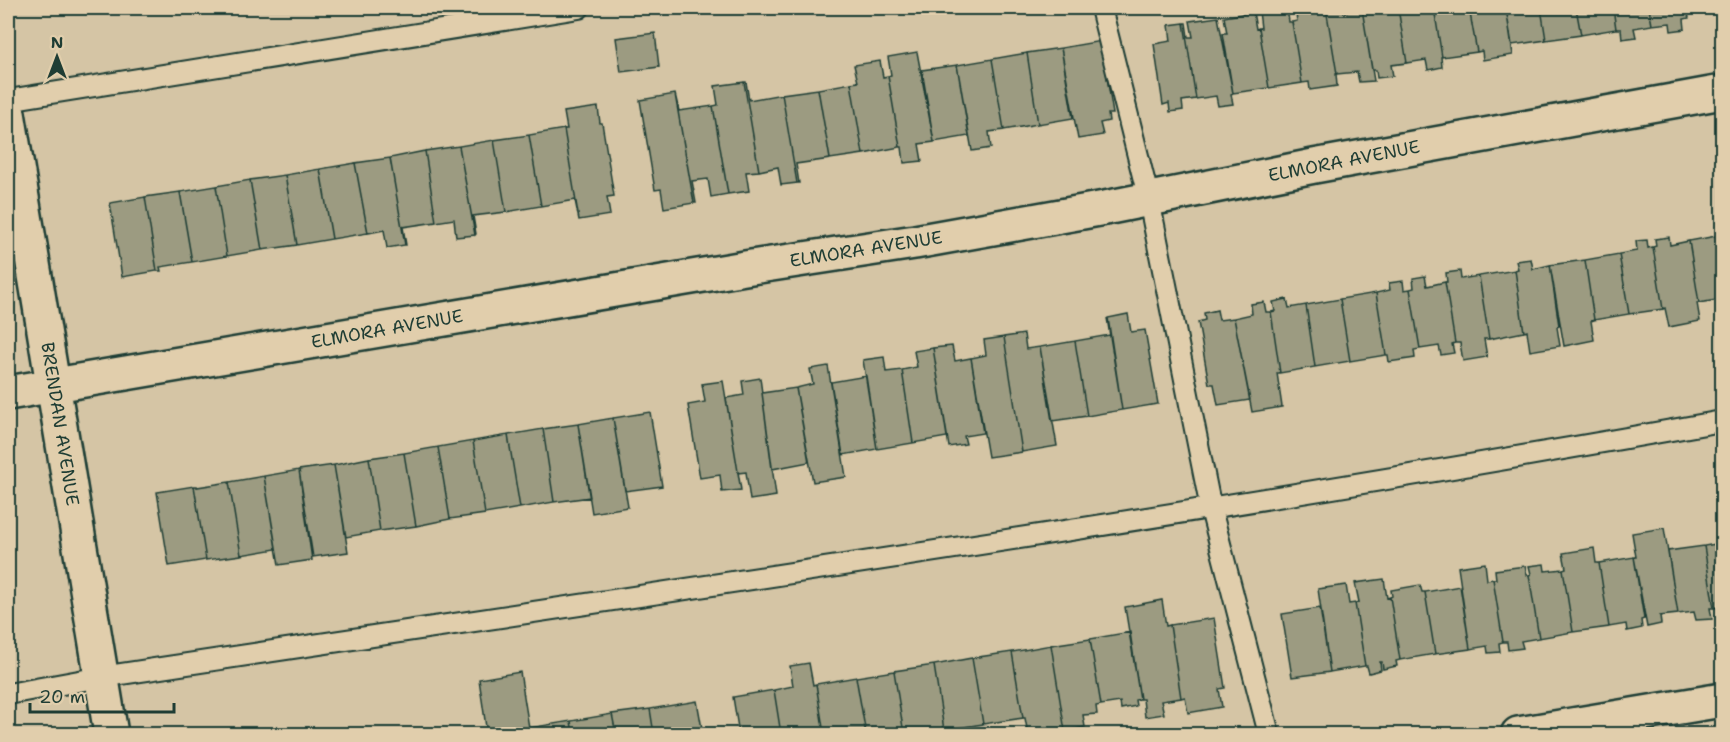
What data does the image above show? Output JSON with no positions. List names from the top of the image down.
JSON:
{
  "streets": {
    "street": ["ELMORA AVENUE", "BRENDAN AVENUE"]
  },
  "crossings": [
    ["ELMORA AVENUE", "BRENDAN AVENUE"]
  ],
  "scale_bar": "20 m",
  "north": "top"
}
